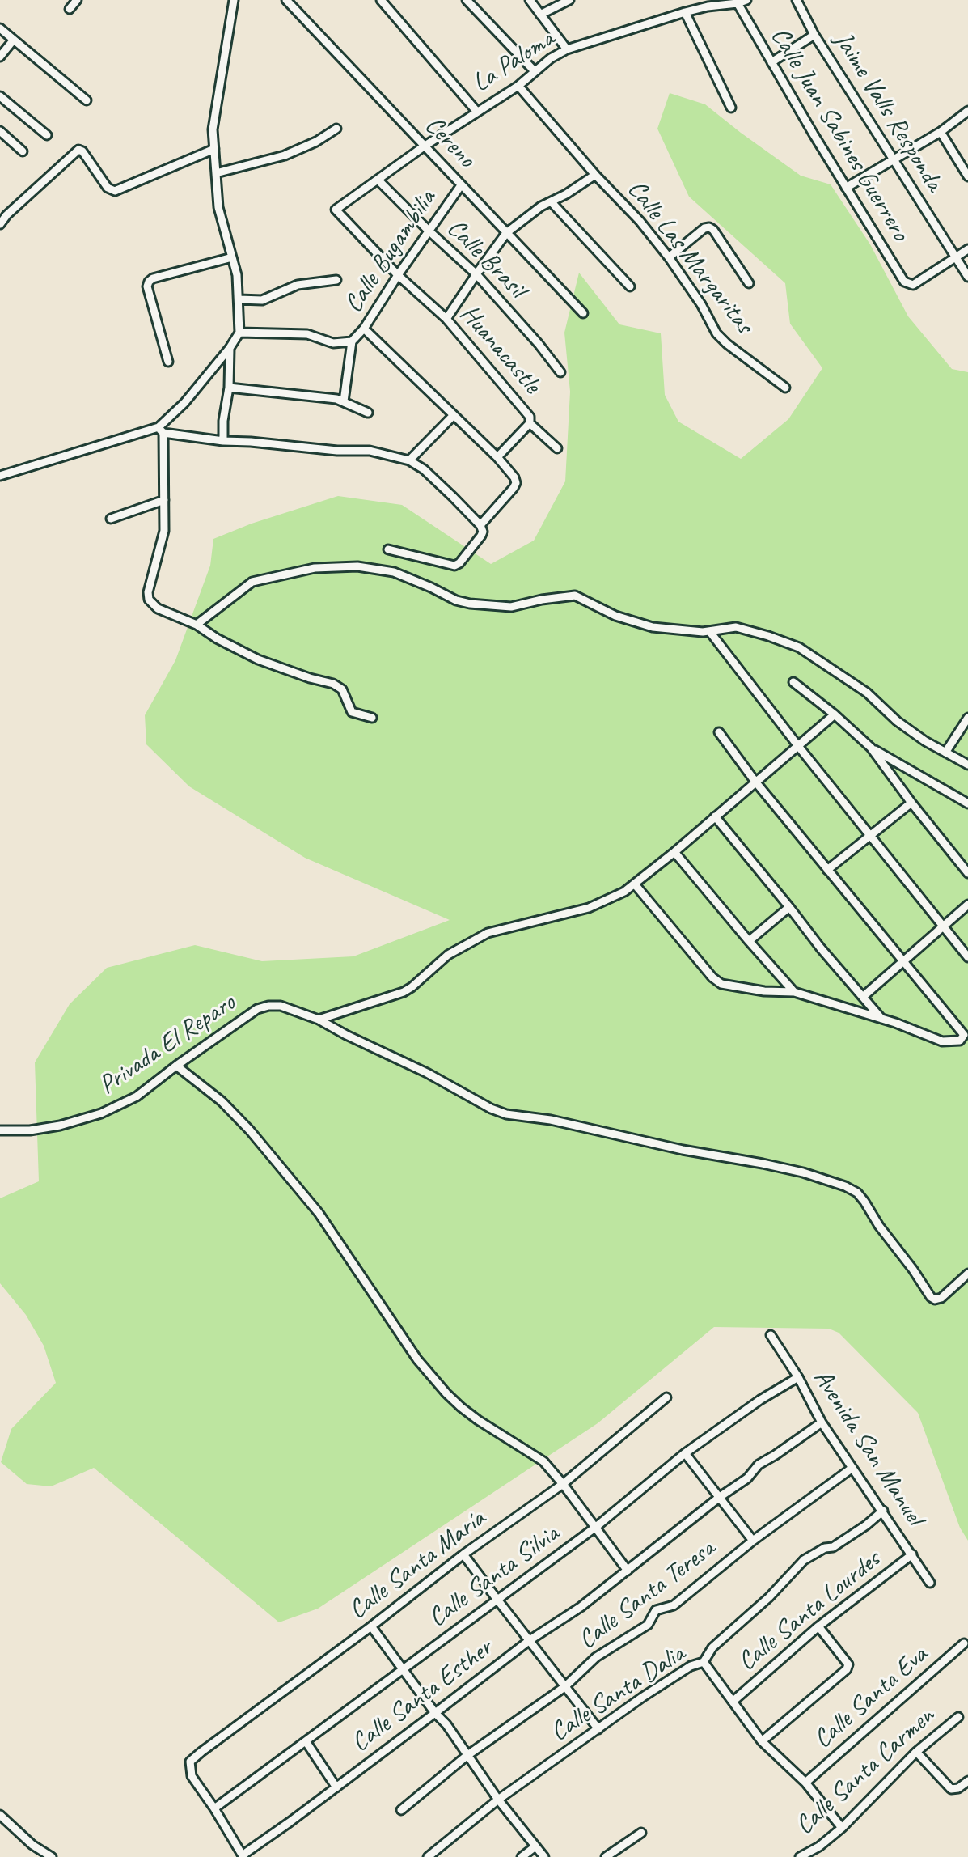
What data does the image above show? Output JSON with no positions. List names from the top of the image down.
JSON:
{
  "streets": {
    "street": [
      "La Paloma",
      "Jaime Valls Responda",
      "Calle Juan Sabines Guerrero",
      "Cereno",
      "Calle Bugambilia",
      "Calle Las Margaritas",
      "Calle Brasil",
      "Huanacastle",
      "Privada El Reparo",
      "Avenida San Manuel",
      "Calle Santa María",
      "Calle Santa Silvia",
      "Calle Santa Teresa",
      "Calle Santa Lourdes",
      "Calle Santa Dalia",
      "Calle Santa Esther",
      "Calle Santa Eva",
      "Calle Santa Carmen"
    ]
  },
  "crossings": [
    ["La Paloma", "Calle Juan Sabines Guerrero"],
    ["La Paloma", "Cereno"],
    ["La Paloma", "Calle Las Margaritas"],
    ["La Paloma", "Calle Brasil"],
    ["La Paloma", "Huanacastle"],
    ["Jaime Valls Responda", "Calle Juan Sabines Guerrero"],
    ["Cereno", "Calle Bugambilia"],
    ["Calle Bugambilia", "Calle Brasil"],
    ["Calle Bugambilia", "Huanacastle"],
    ["Avenida San Manuel", "Calle Santa Silvia"],
    ["Avenida San Manuel", "Calle Santa Teresa"],
    ["Avenida San Manuel", "Calle Santa Lourdes"],
    ["Avenida San Manuel", "Calle Santa Dalia"],
    ["Avenida San Manuel", "Calle Santa Esther"],
    ["Calle Santa María", "Calle Santa Silvia"]
  ]
}
